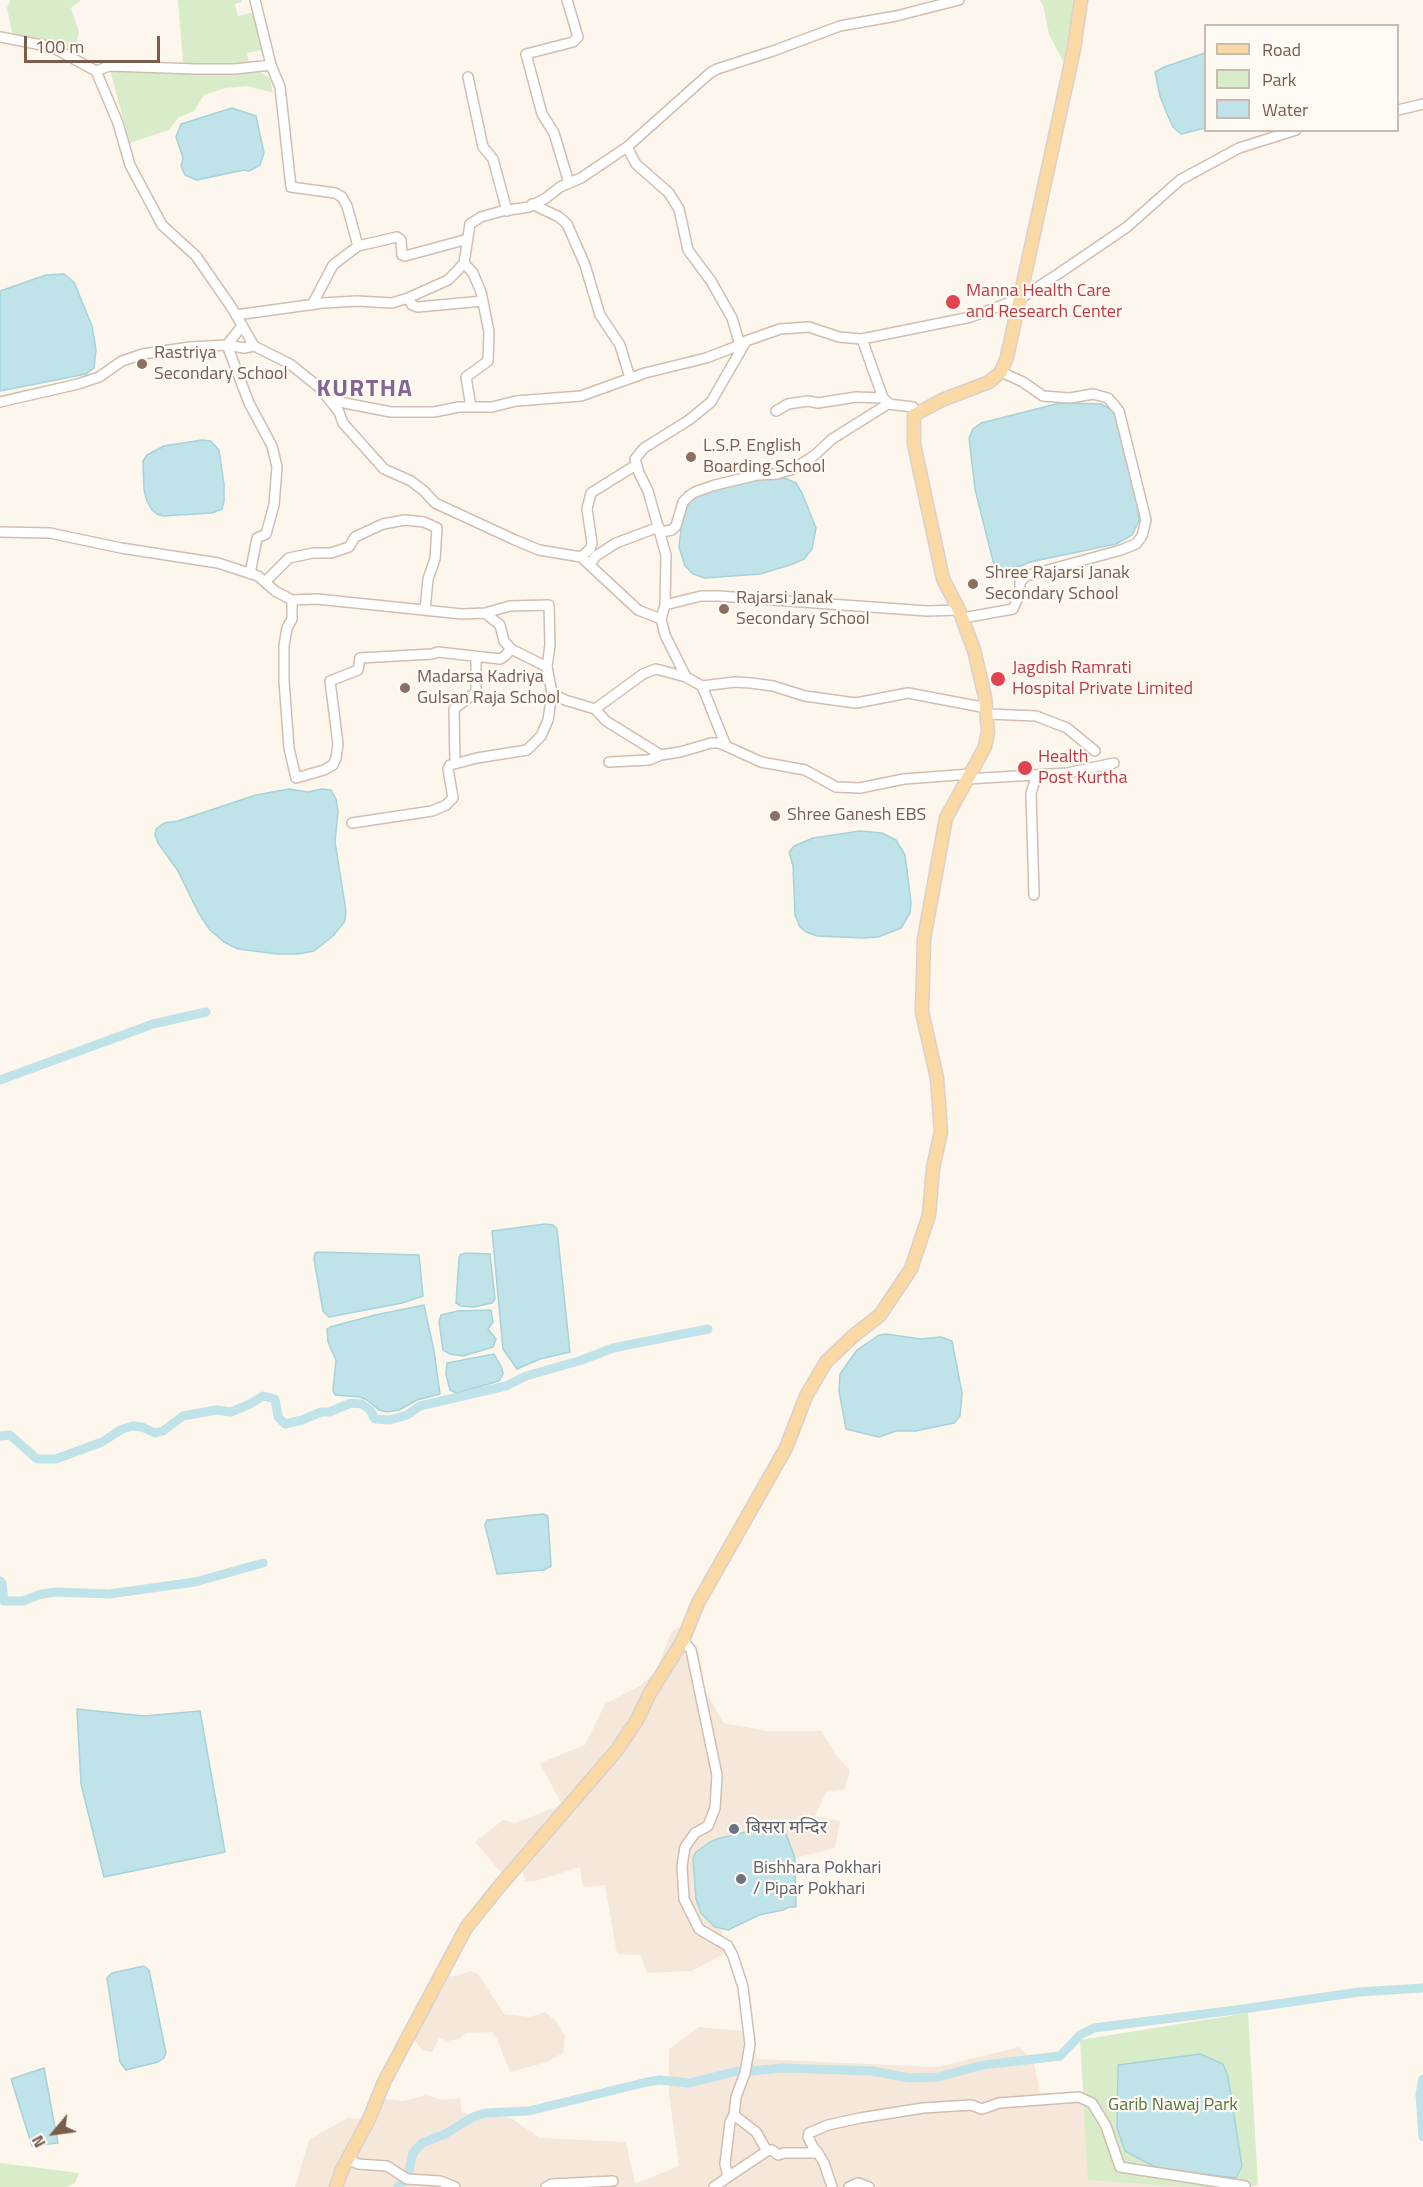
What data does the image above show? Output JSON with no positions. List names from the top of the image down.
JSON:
{
  "districts": ["KURTHA"],
  "parks": ["Garib Nawaj Park"],
  "places": [
    "Manna Health Care and Research Center",
    "Rastriya Secondary School",
    "L.S.P. English Boarding School",
    "Shree Rajarsi Janak Secondary School",
    "Rajarsi Janak Secondary School",
    "Jagdish Ramrati Hospital Private Limited",
    "Madarsa Kadriya Gulsan Raja School",
    "Health Post Kurtha",
    "Shree Ganesh EBS",
    "बिसरा मन्दिर",
    "Bishhara Pokhari / Pipar Pokhari"
  ],
  "legend": ["Road", "Park", "Water"],
  "scale_bar": "100 m",
  "north": "bottom left"
}
